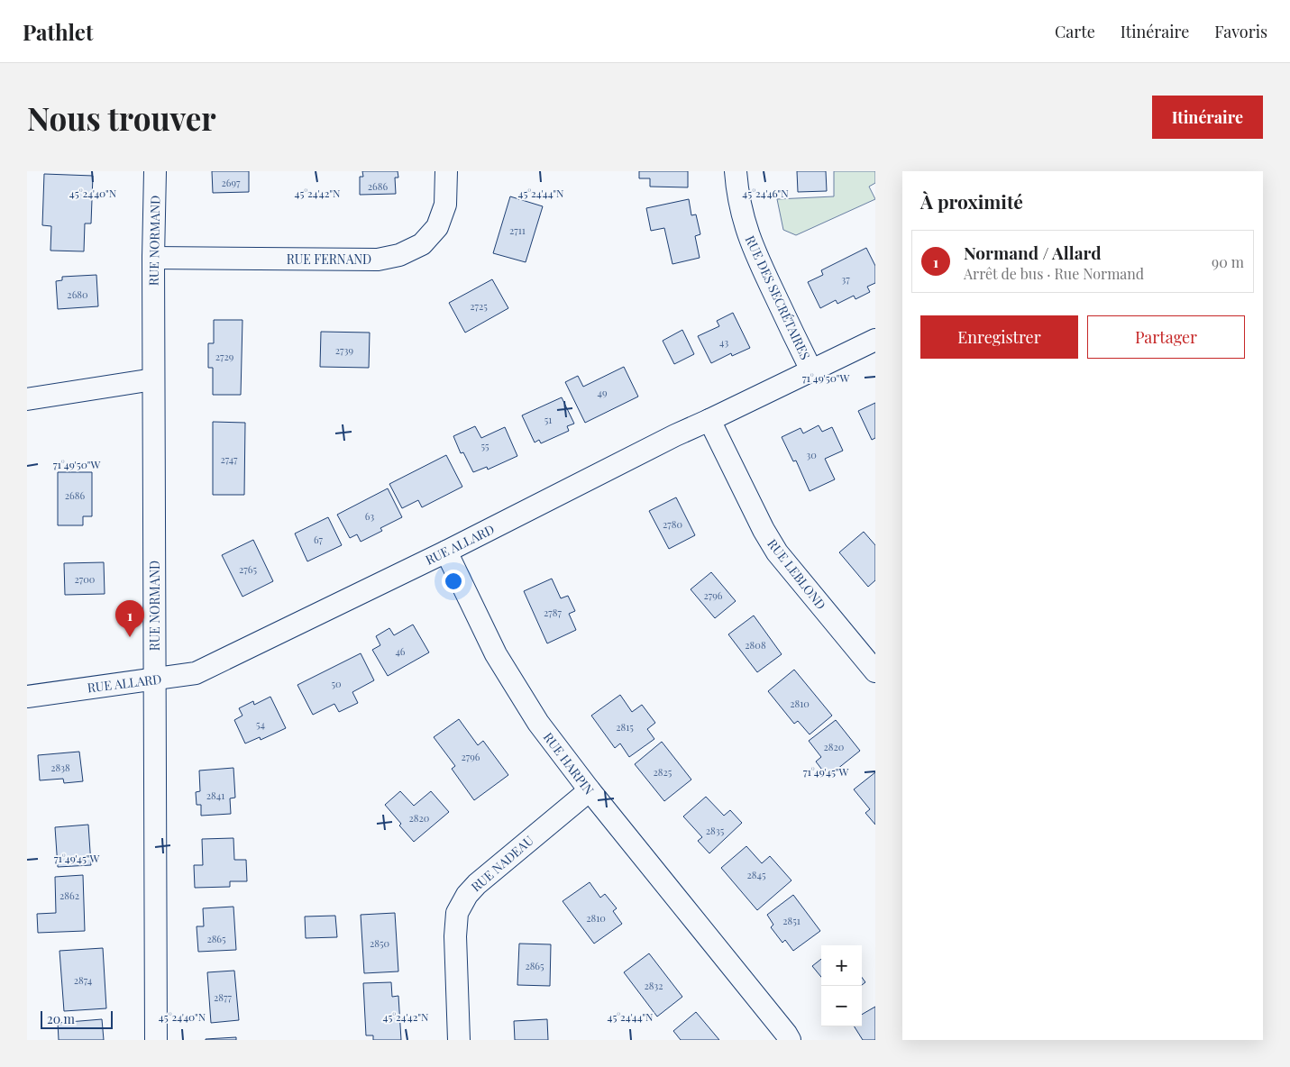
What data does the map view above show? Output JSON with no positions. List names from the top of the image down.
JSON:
{
  "streets": {
    "street": [
      "RUE NORMAND",
      "RUE FERNAND",
      "RUE DES SECRÉTAIRES",
      "RUE ALLARD",
      "RUE LEBLOND",
      "RUE HARPIN",
      "RUE NADEAU"
    ]
  },
  "crossings": [
    ["RUE NORMAND", "RUE FERNAND"],
    ["RUE NORMAND", "RUE ALLARD"],
    ["RUE DES SECRÉTAIRES", "RUE ALLARD"],
    ["RUE ALLARD", "RUE LEBLOND"],
    ["RUE ALLARD", "RUE HARPIN"],
    ["RUE HARPIN", "RUE NADEAU"]
  ],
  "house_numbers": [
    "2697",
    "2686",
    "2711",
    "37",
    "2680",
    "2725",
    "43",
    "2739",
    "2729",
    "49",
    "51",
    "55",
    "30",
    "2747",
    "2686",
    "63",
    "2780",
    "67",
    "2765",
    "2700",
    "2796",
    "2787",
    "2808",
    "46",
    "50",
    "2810",
    "54",
    "2815",
    "2820",
    "2796",
    "2838",
    "2825",
    "2841",
    "2820",
    "2835",
    "2845",
    "2862",
    "2810",
    "2851",
    "2865",
    "2850",
    "2865",
    "2874",
    "2832",
    "2877"
  ],
  "scale_bar": "20 m",
  "page": {
    "header": "Pathlet",
    "nav": ["Carte", "Itinéraire", "Favoris"],
    "buttons": [
      "Itinéraire",
      ["Enregistrer", "Partager"]
    ],
    "title": "Nous trouver",
    "heading": "À proximité",
    "list": [
      {
        "mark": "1",
        "name": "Normand / Allard",
        "note": "Arrêt de bus · Rue Normand",
        "value": "90 m"
      }
    ],
    "pins": "1",
    "map_buttons": ["+", "−"],
    "scale": "20 m"
  },
  "coordinates": [
    "45°24'40\"N",
    "45°24'42\"N",
    "45°24'44\"N",
    "45°24'46\"N",
    "71°49'50\"W",
    "71°49'45\"W"
  ]
}
